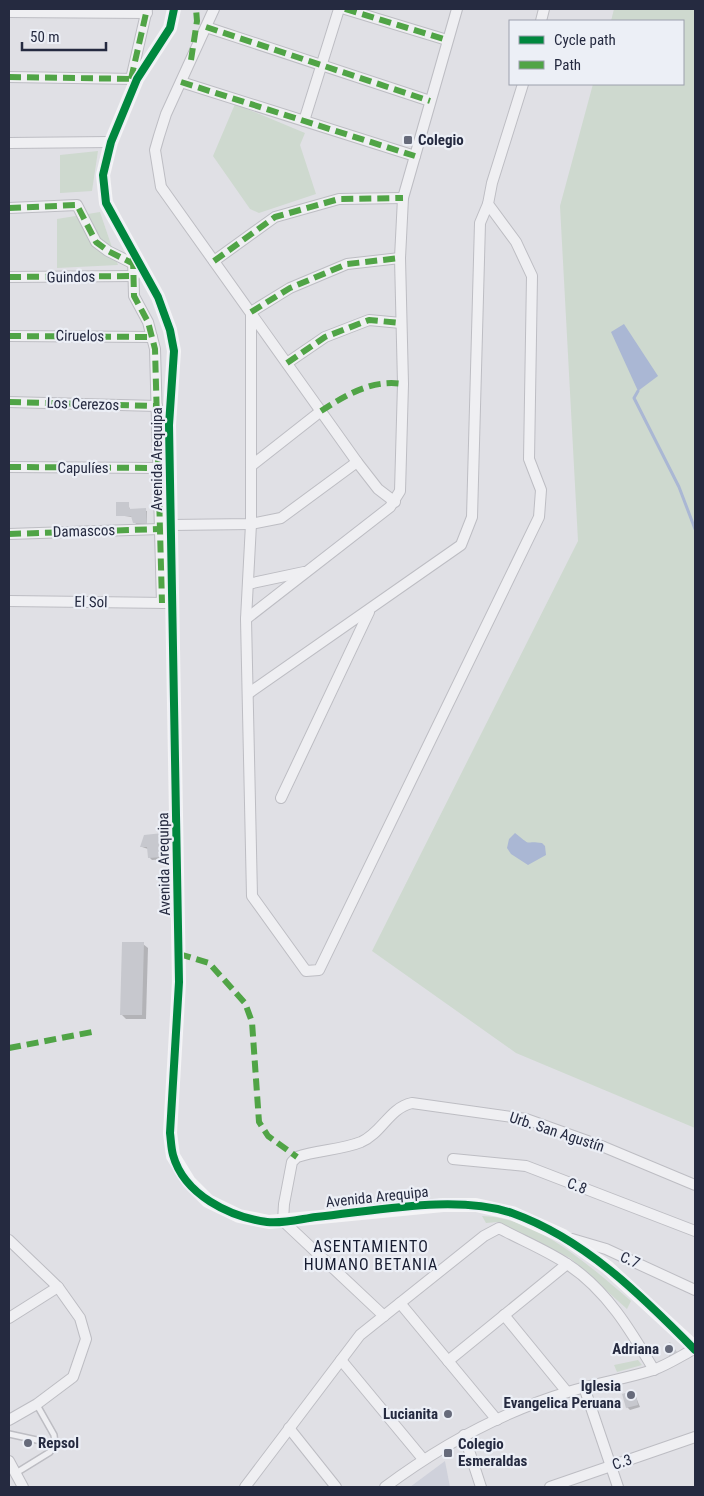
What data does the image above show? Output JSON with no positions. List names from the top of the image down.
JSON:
{
  "streets": {
    "street": [
      "Guindos",
      "Ciruelos",
      "Los Cerezos",
      "Avenida Arequipa",
      "Capulíes",
      "Damascos",
      "El Sol",
      "Urb. San Agustín",
      "C.8",
      "C.7",
      "C.3"
    ]
  },
  "crossings": [
    ["Avenida Arequipa", "Damascos"],
    ["Avenida Arequipa", "El Sol"],
    ["Avenida Arequipa", "Urb. San Agustín"],
    ["Avenida Arequipa", "C.7"]
  ],
  "districts": ["ASENTAMIENTO HUMANO BETANIA"],
  "places": {
    "transit": ["Colegio", "Colegio Esmeraldas"],
    "other": [
      "Adriana",
      "Iglesia Evangelica Peruana",
      "Lucianita",
      "Repsol"
    ]
  },
  "legend": ["Cycle path", "Path"],
  "scale_bar": "50 m"
}
